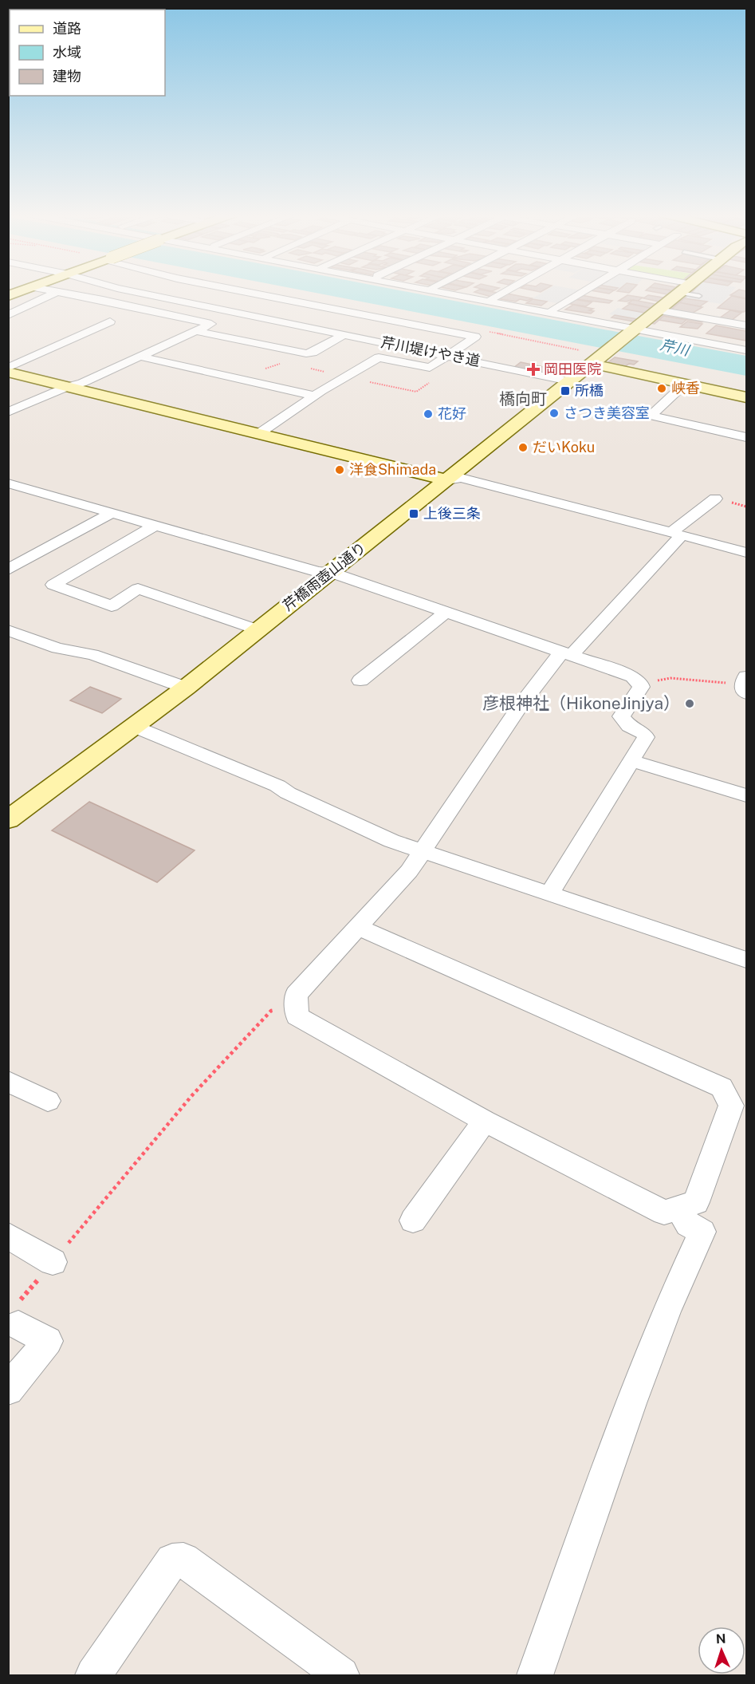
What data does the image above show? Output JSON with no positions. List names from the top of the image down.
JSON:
{
  "streets": {
    "main road": ["芹橋雨壺山通り"],
    "street": ["芹川堤けやき道"]
  },
  "crossings": [
    ["芹川堤けやき道", "芹橋雨壺山通り"]
  ],
  "districts": ["橋向町"],
  "water": ["芹川"],
  "places": {
    "health": ["岡田医院"],
    "other": [
      "峡香",
      "さつき美容室",
      "花好",
      "だいKoku",
      "洋食Shimada",
      "彦根神社（HikoneJinjya）"
    ],
    "transit": ["所橋", "上後三条"]
  },
  "legend": ["道路", "水域", "建物"],
  "north": "top"
}
